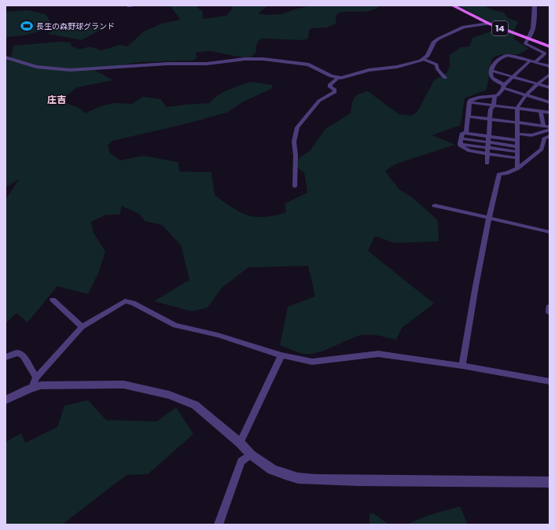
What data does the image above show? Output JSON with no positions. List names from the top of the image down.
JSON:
{
  "streets": {
    "main road": ["14"]
  },
  "districts": ["庄吉"],
  "places": {
    "sports": ["長生の森野球グランド"]
  }
}
